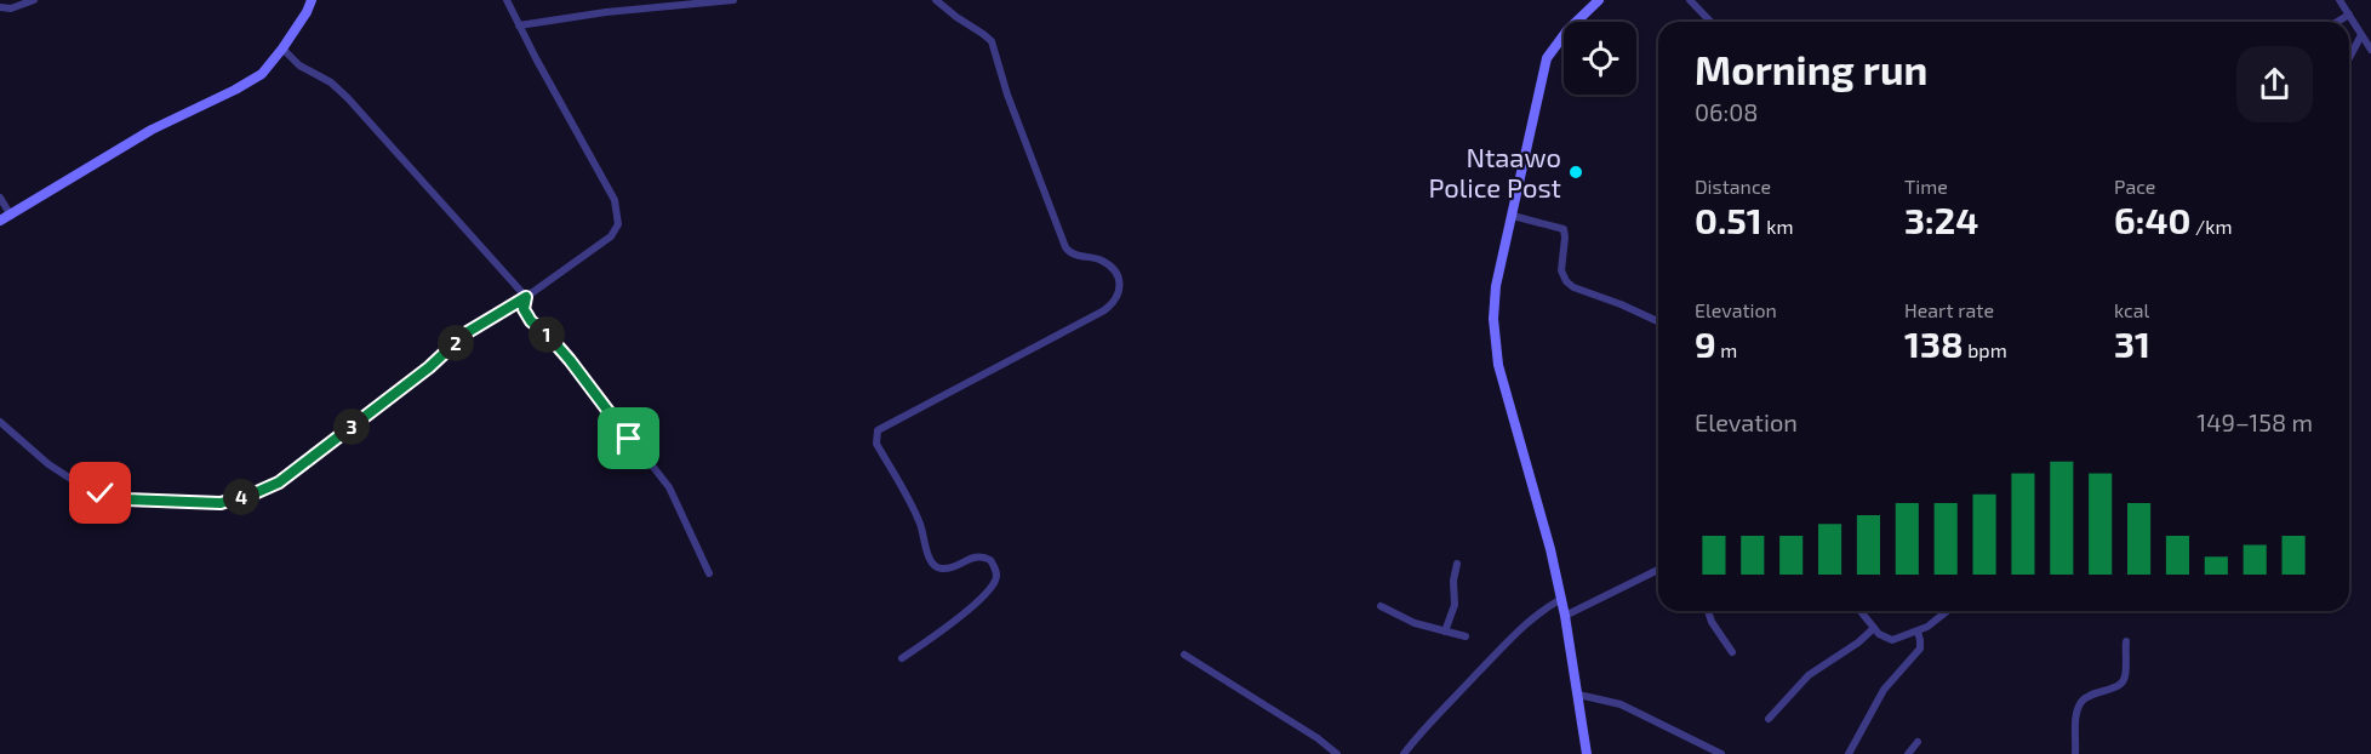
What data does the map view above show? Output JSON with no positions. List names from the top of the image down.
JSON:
{
  "places": ["Ntaawo Police Post"],
  "page": {
    "heading": ["Morning run", "06:08"],
    "stats": [
      ["Distance", "0.51 km"],
      ["Time", "3:24"],
      ["Pace", "6:40 /km"],
      ["Elevation", "9 m"],
      ["Heart rate", "138 bpm"],
      ["kcal", "31"]
    ],
    "pins": [
      "1",
      "2",
      "3",
      "4"
    ],
    "chart": ["Elevation", "149–158 m"]
  }
}
